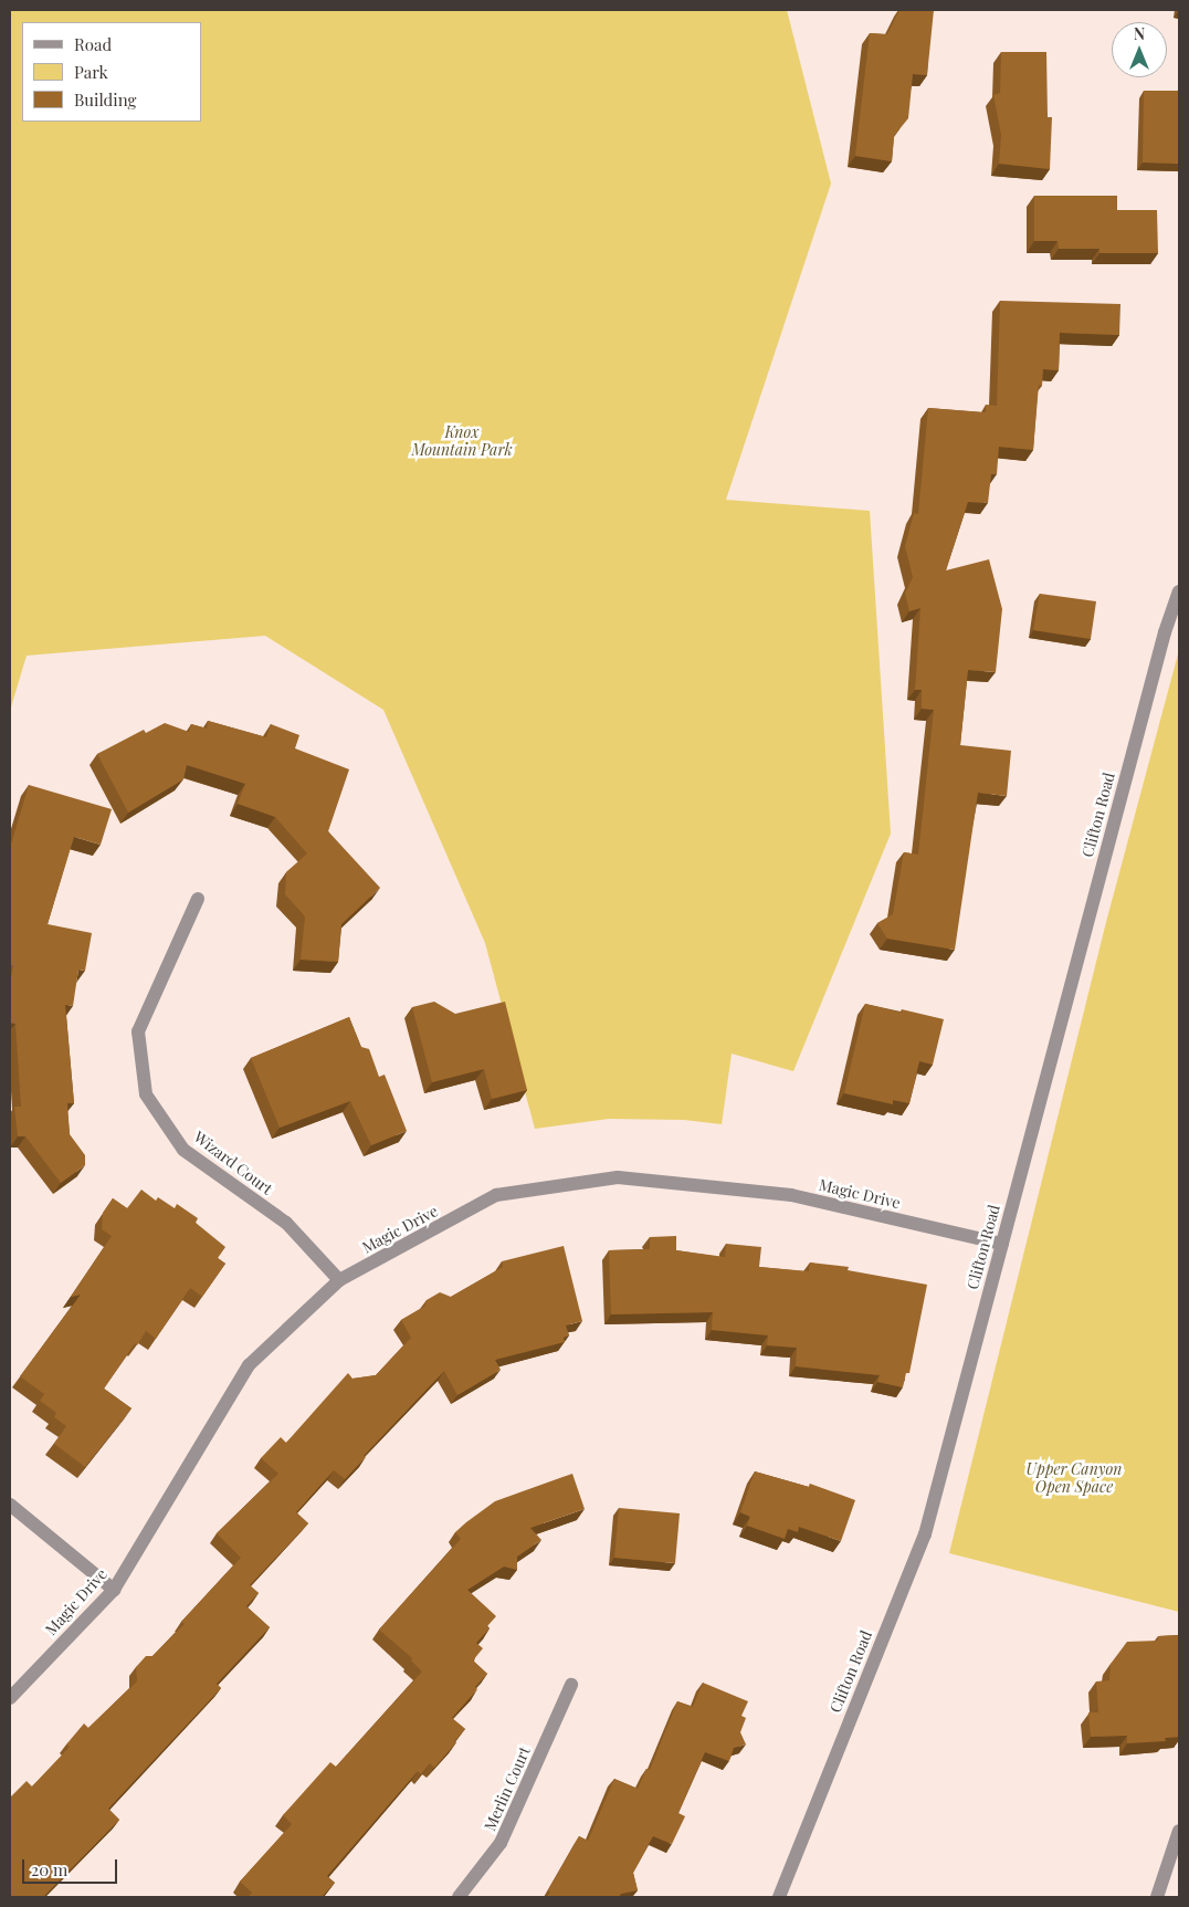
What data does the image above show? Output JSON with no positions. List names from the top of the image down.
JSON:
{
  "streets": {
    "street": [
      "Clifton Road",
      "Wizard Court",
      "Magic Drive",
      "Merlin Court"
    ]
  },
  "crossings": [
    ["Clifton Road", "Magic Drive"],
    ["Wizard Court", "Magic Drive"]
  ],
  "parks": ["Knox Mountain Park", "Upper Canyon Open Space"],
  "legend": ["Road", "Park", "Building"],
  "scale_bar": "20 m",
  "north": "top"
}
